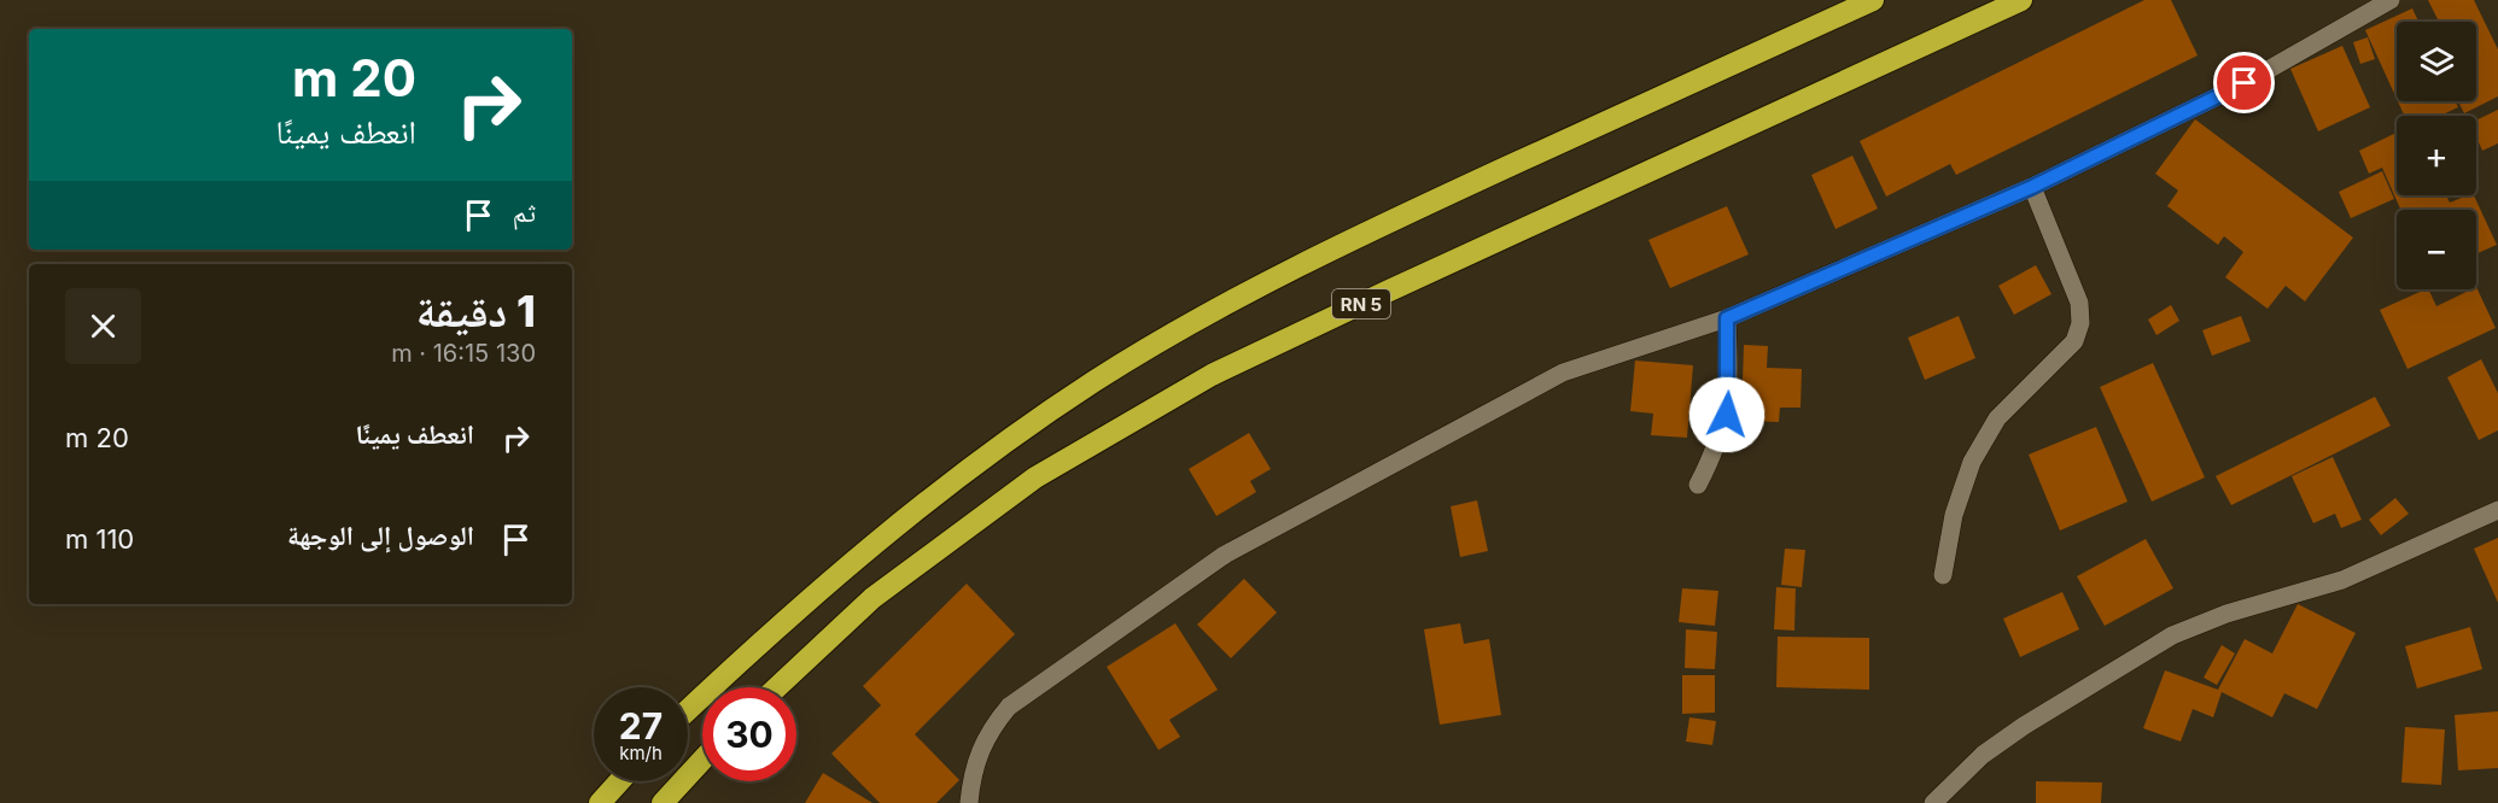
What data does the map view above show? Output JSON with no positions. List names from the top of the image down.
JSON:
{
  "streets": {
    "highway": ["RN 5"]
  },
  "page": {
    "map_buttons": ["+", "−"],
    "turn": ["20 m", "انعطف يمينًا"],
    "then": "ثم",
    "heading": ["1 دقيقة", "130 m · 16:15"],
    "list": [
      {
        "name": "انعطف يمينًا",
        "value": "20 m"
      },
      {
        "name": "الوصول إلى الوجهة",
        "value": "110 m"
      }
    ],
    "speed": "27 km/h",
    "limit": "30"
  }
}
